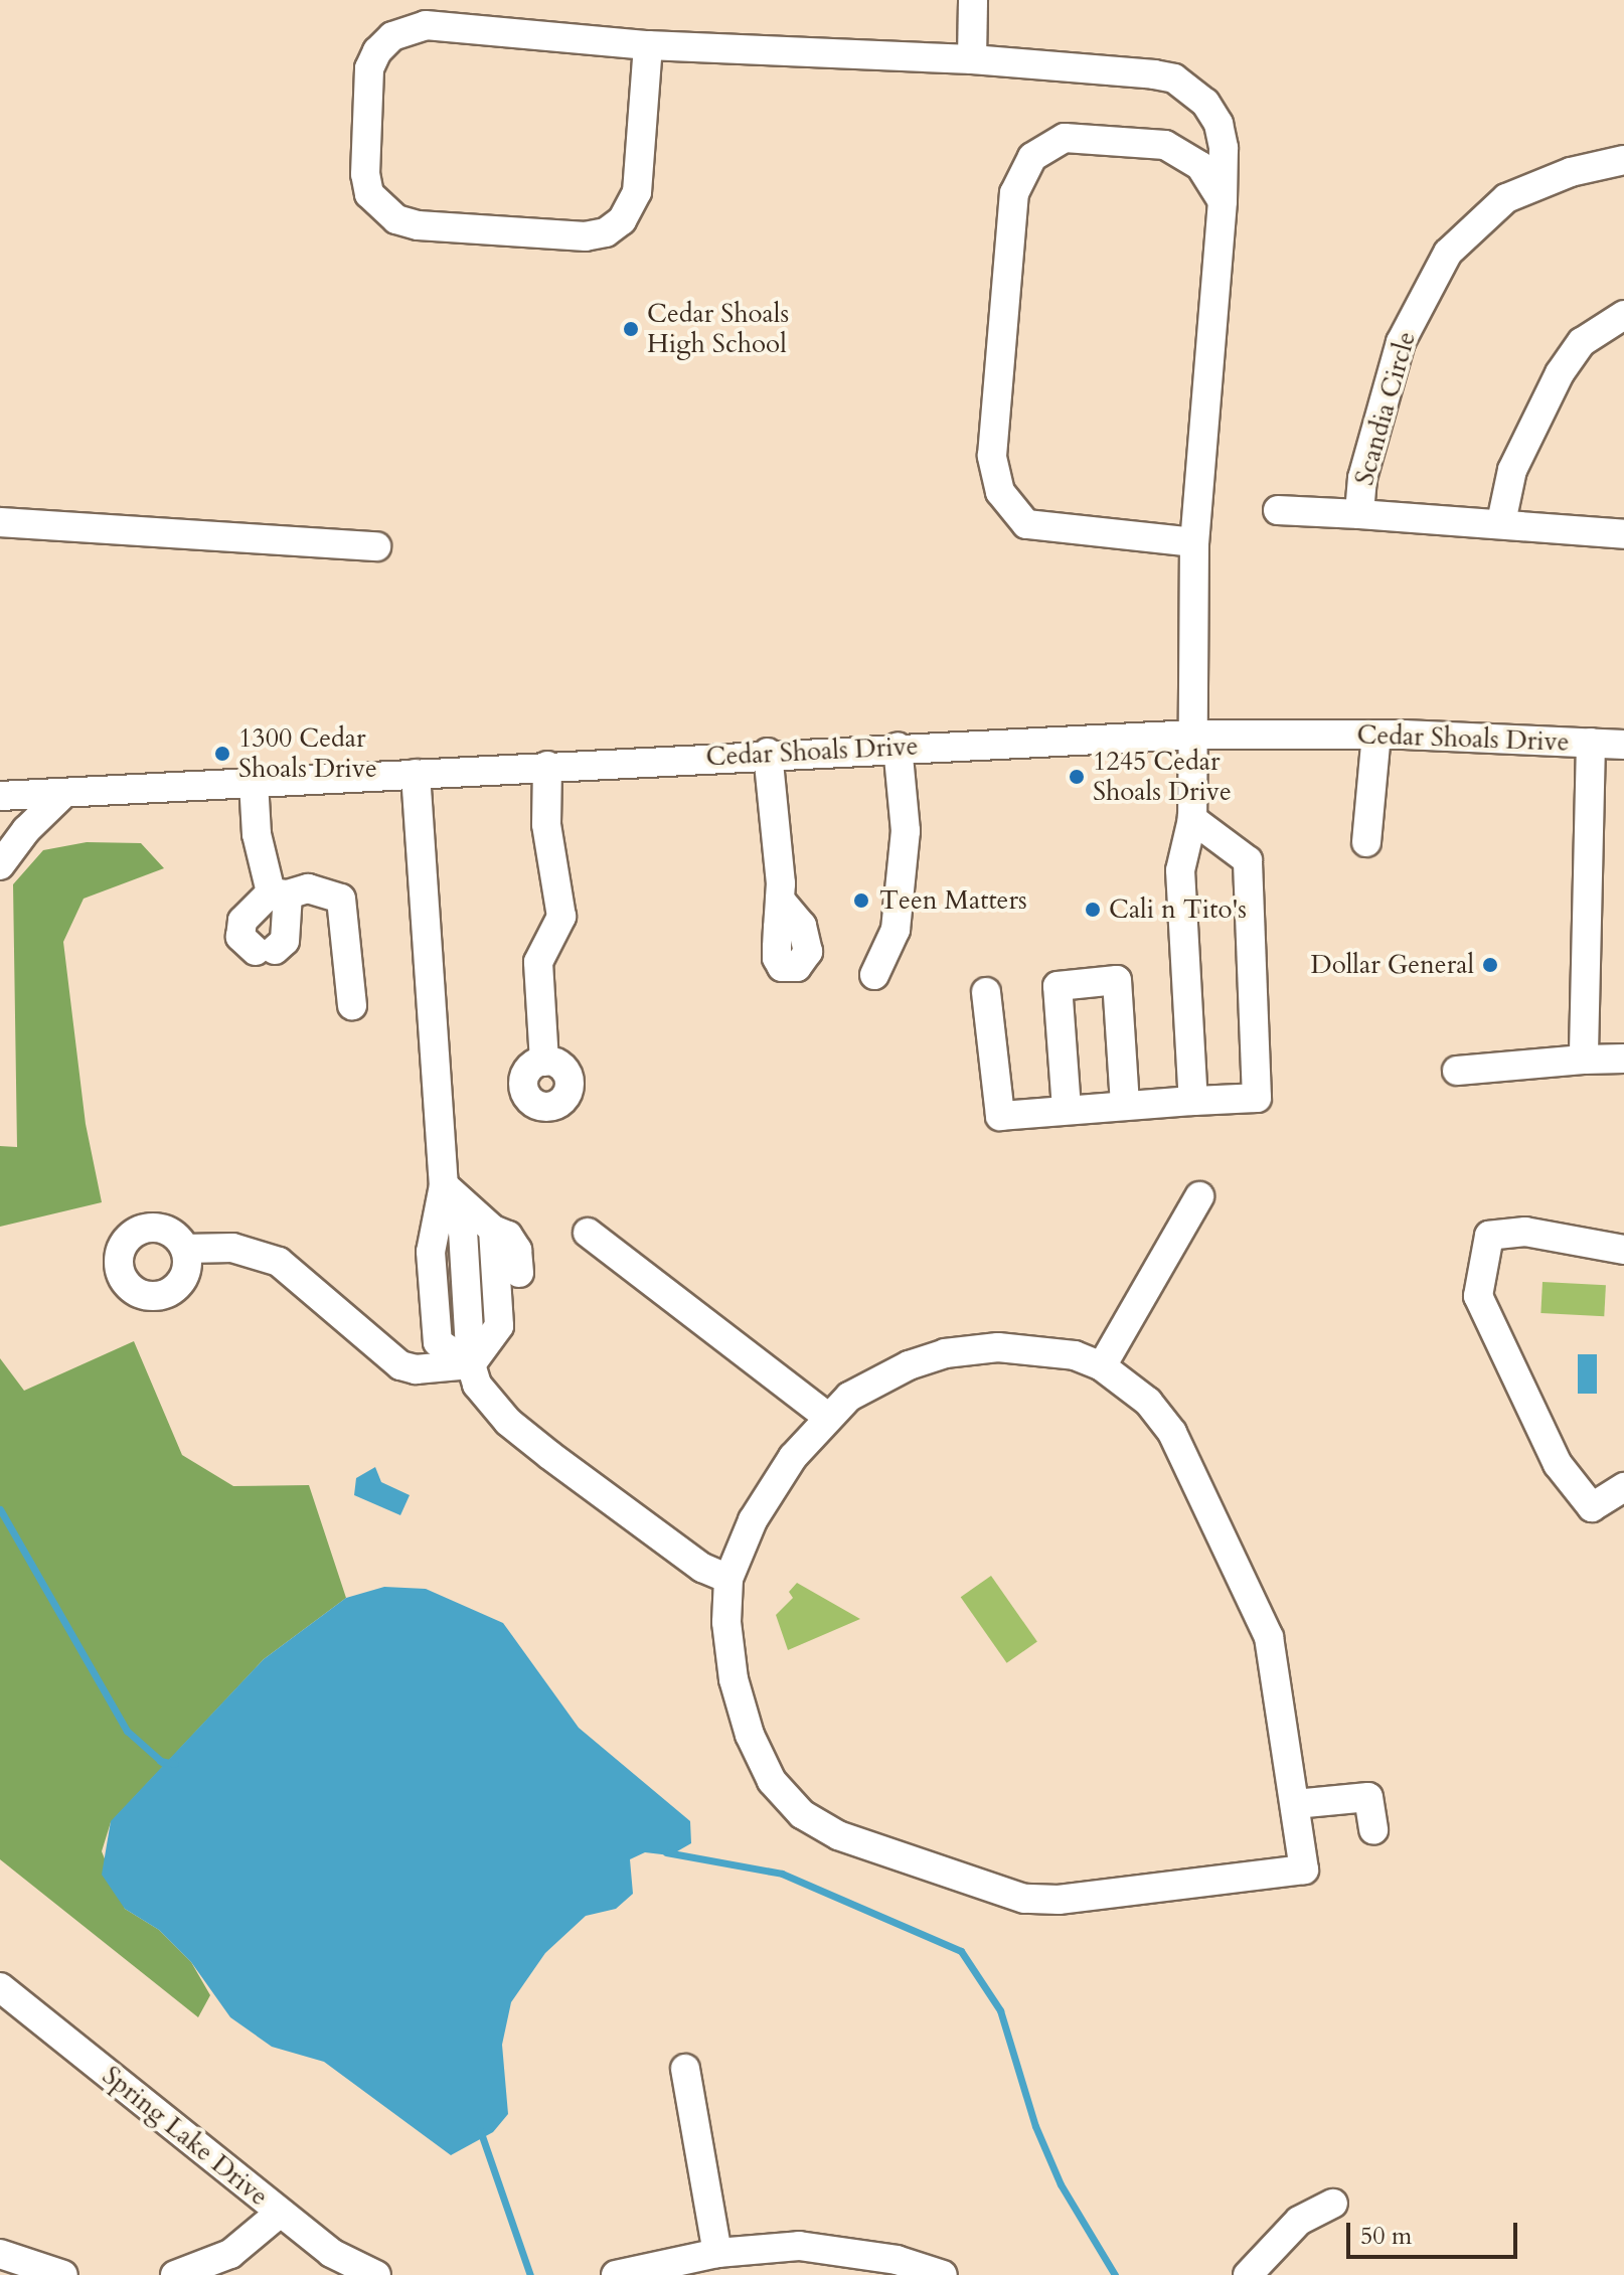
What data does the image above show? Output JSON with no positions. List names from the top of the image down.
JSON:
{
  "streets": {
    "street": ["Scandia Circle", "Cedar Shoals Drive", "Spring Lake Drive"]
  },
  "places": [
    "Cedar Shoals High School",
    "1300 Cedar Shoals Drive",
    "1245 Cedar Shoals Drive",
    "Teen Matters",
    "Cali n Tito's",
    "Dollar General"
  ],
  "scale_bar": "50 m"
}
